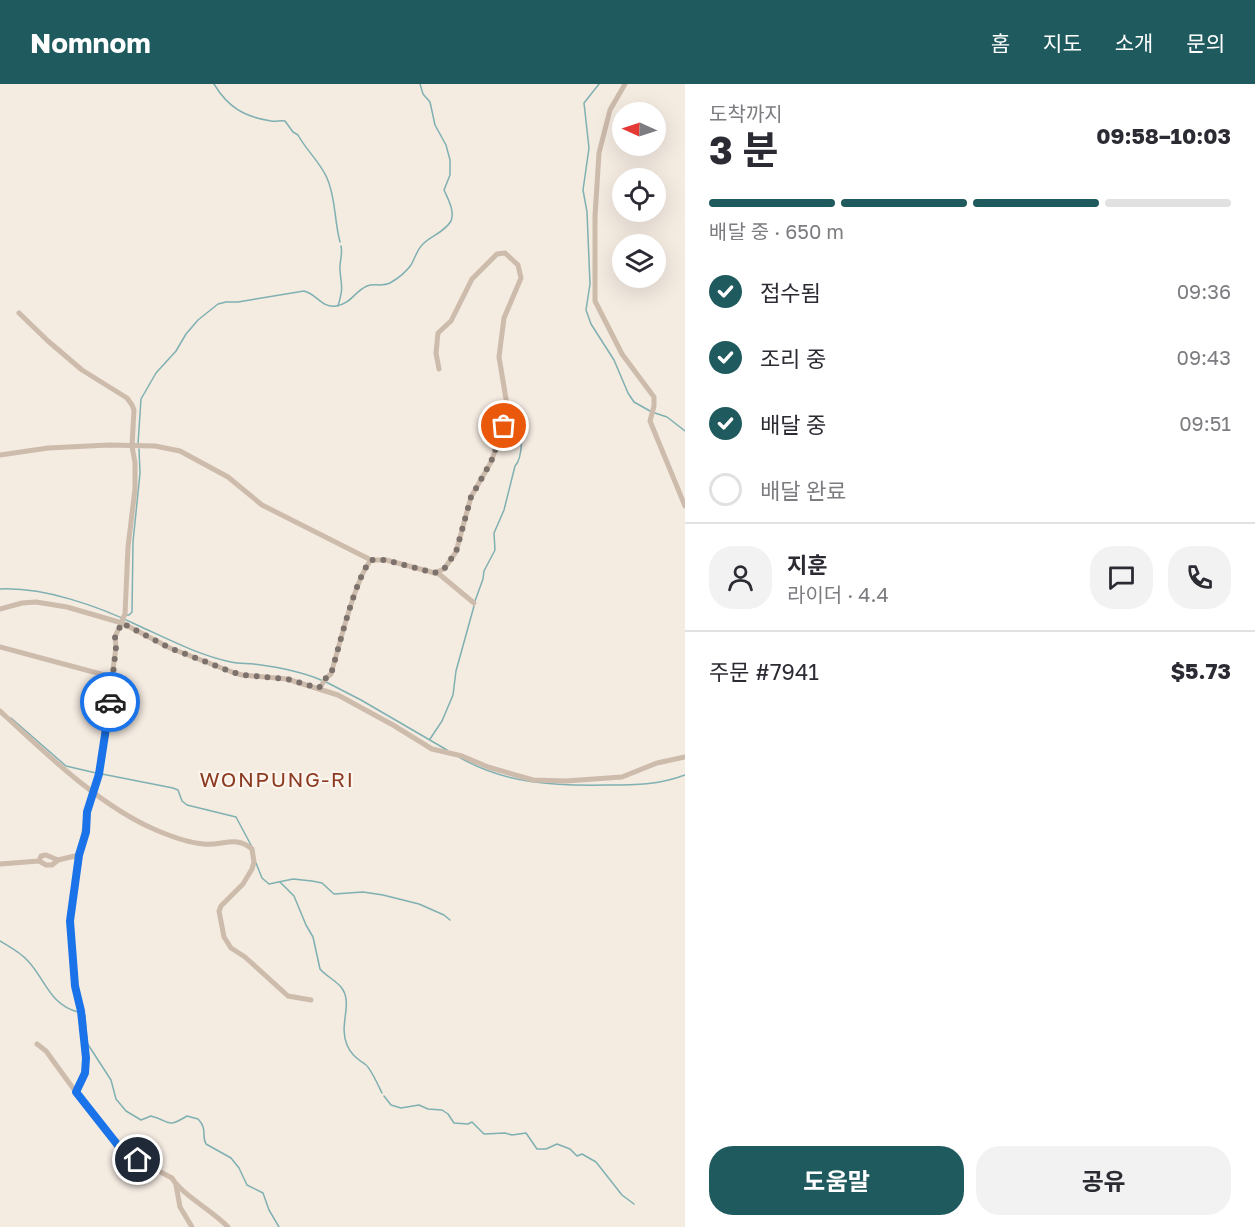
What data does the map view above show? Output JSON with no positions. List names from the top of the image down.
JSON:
{
  "districts": ["WONPUNG-RI"],
  "north": "left",
  "page": {
    "header": "Nomnom",
    "nav": [
      "홈",
      "지도",
      "소개",
      "문의"
    ],
    "heading": ["3 분", "도착까지", "09:58–10:03"],
    "panel": [
      "지훈",
      "라이더 · 4.4",
      "주문 #7941",
      "$5.73"
    ],
    "bar": "배달 중 · 650 m",
    "list": [
      ["접수됨", "09:36"],
      ["조리 중", "09:43"],
      ["배달 중", "09:51"],
      "배달 완료"
    ],
    "buttons": ["도움말", "공유"]
  }
}
